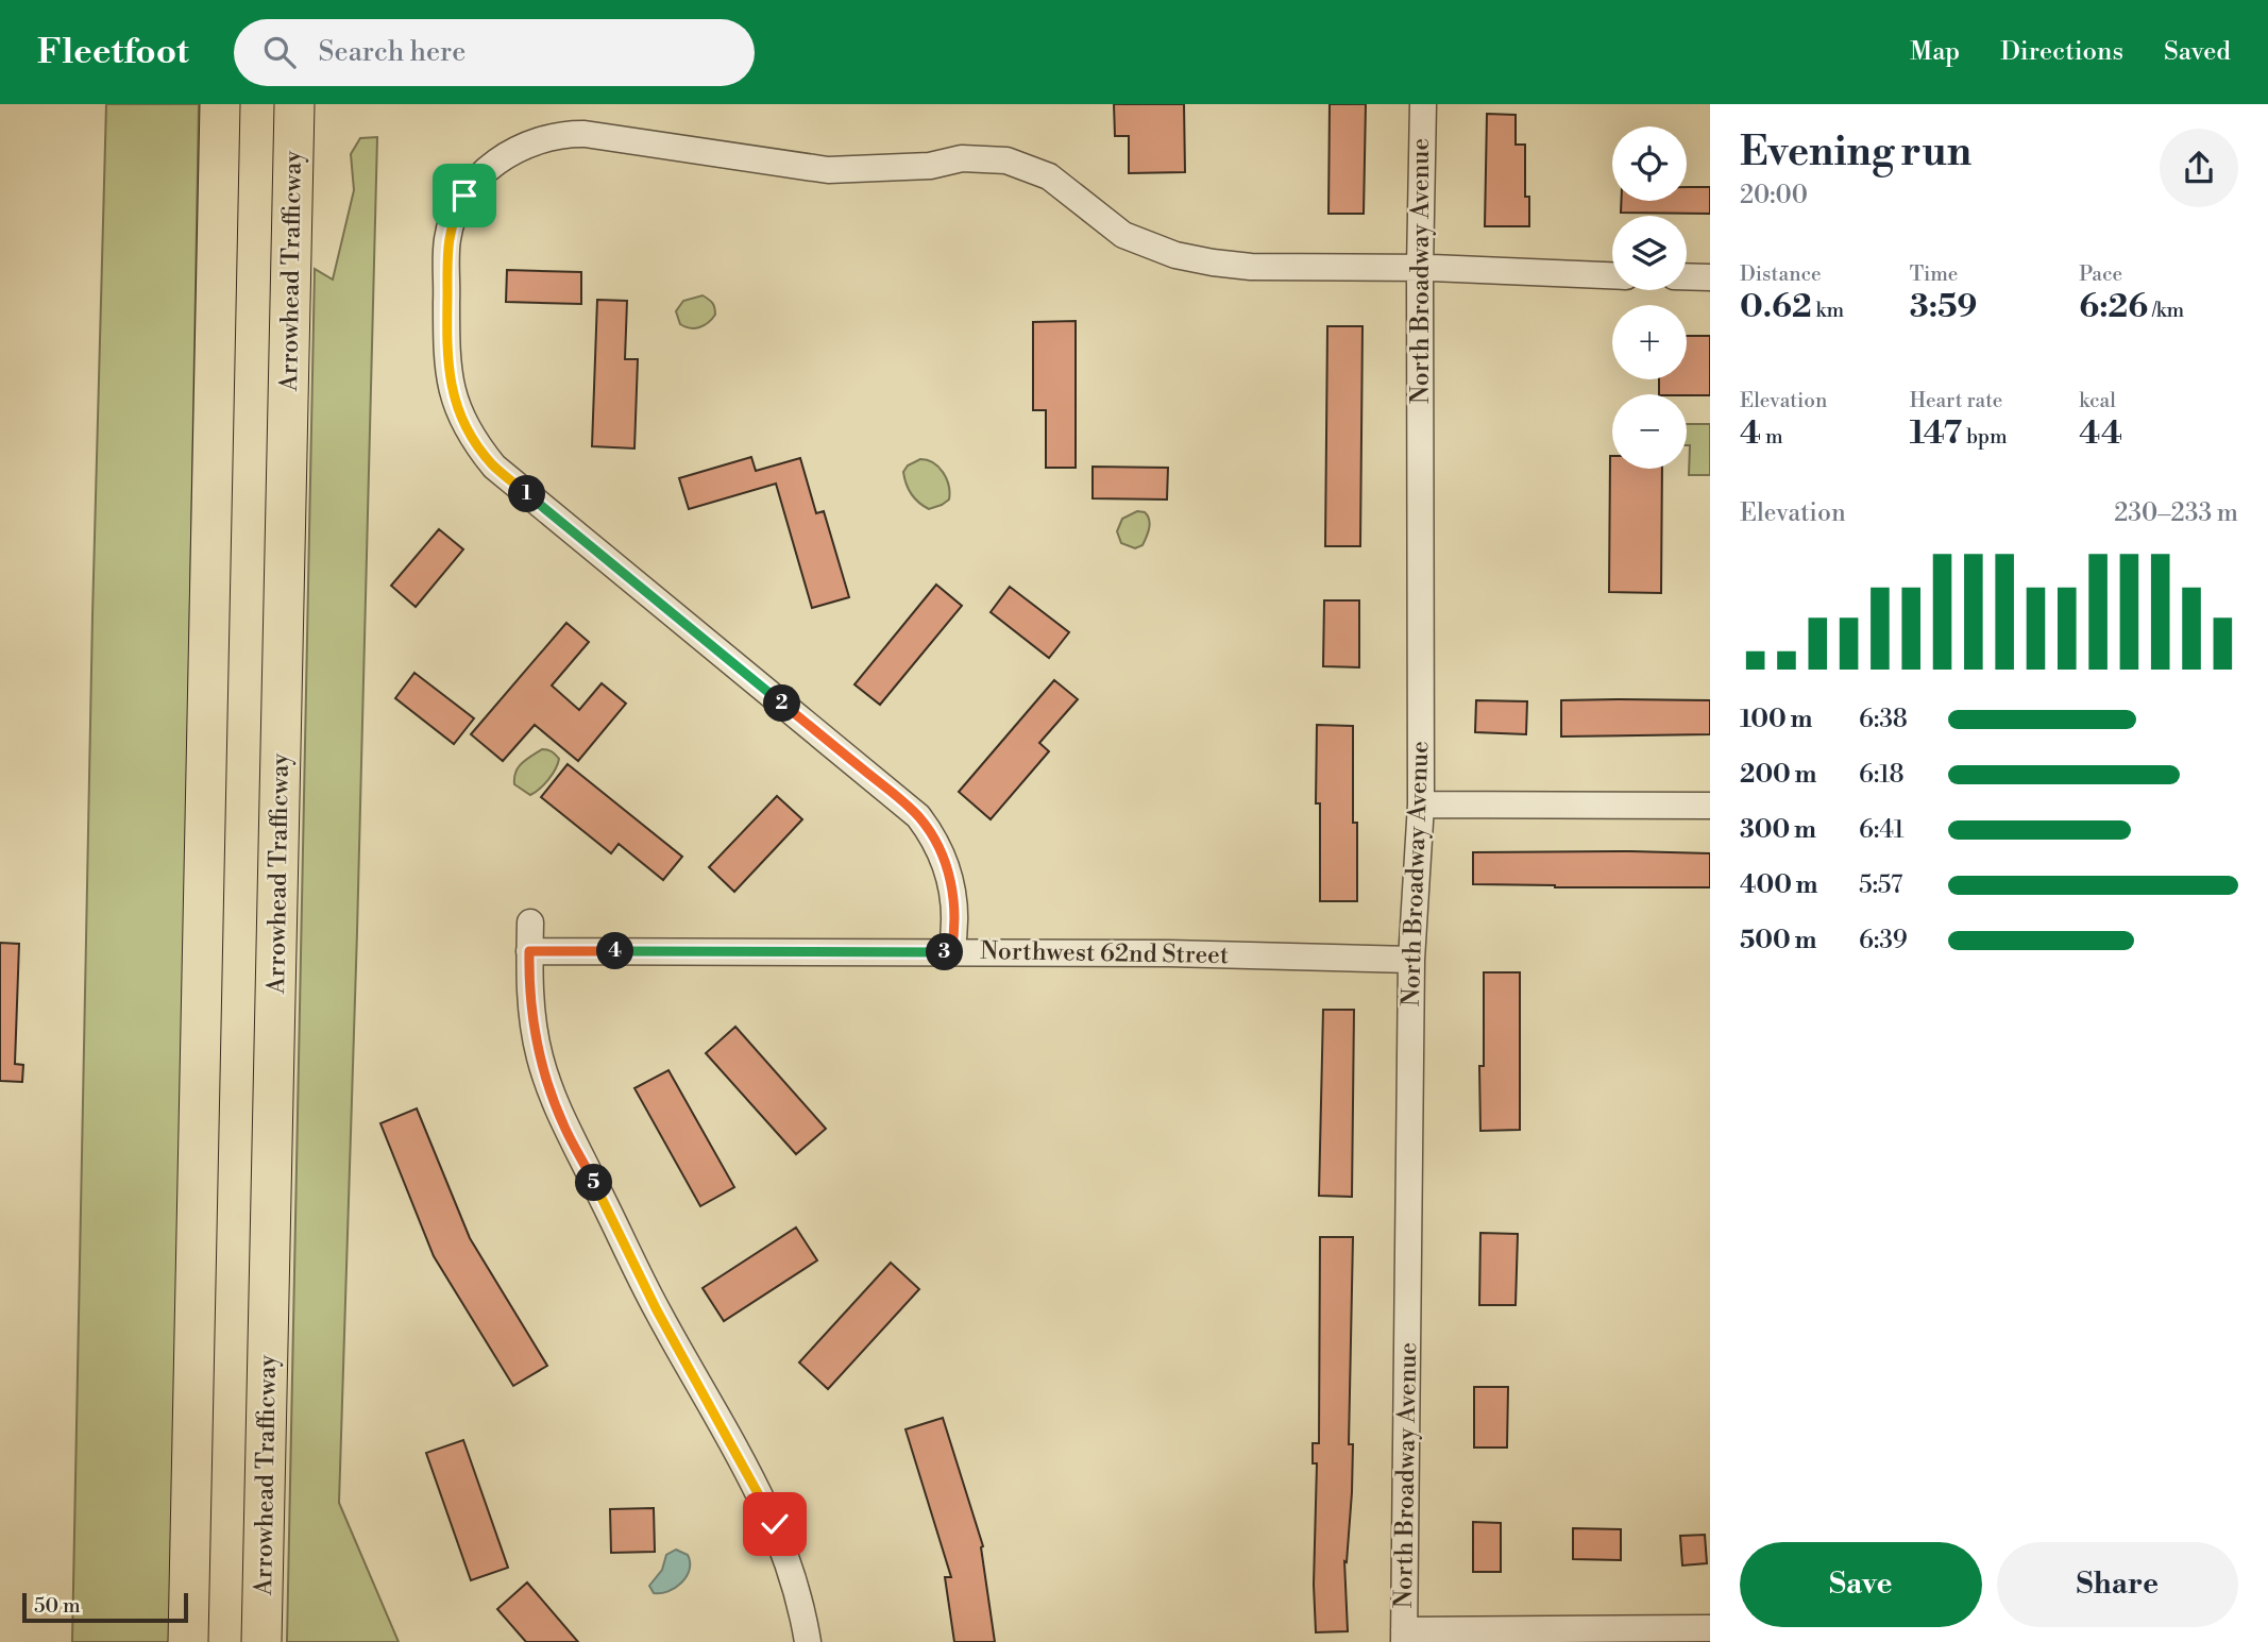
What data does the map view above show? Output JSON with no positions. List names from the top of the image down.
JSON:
{
  "streets": {
    "highway": ["Arrowhead Trafficway"],
    "street": ["North Broadway Avenue", "Northwest 62nd Street"]
  },
  "crossings": [
    ["North Broadway Avenue", "Northwest 62nd Street"]
  ],
  "scale_bar": "50 m",
  "page": {
    "header": "Fleetfoot",
    "search": "Search here",
    "nav": ["Map", "Directions", "Saved"],
    "heading": ["Evening run", "20:00"],
    "map_buttons": ["+", "−"],
    "stats": [
      ["Distance", "0.62 km"],
      ["Time", "3:59"],
      ["Pace", "6:26 /km"],
      ["Elevation", "4 m"],
      ["Heart rate", "147 bpm"],
      ["kcal", "44"]
    ],
    "pins": [
      "1",
      "2",
      "4",
      "3",
      "5"
    ],
    "chart": ["Elevation", "230–233 m"],
    "list": [
      {
        "name": "100 m",
        "note": "6:38"
      },
      {
        "name": "200 m",
        "note": "6:18"
      },
      {
        "name": "300 m",
        "note": "6:41"
      },
      {
        "name": "400 m",
        "note": "5:57"
      },
      {
        "name": "500 m",
        "note": "6:39"
      }
    ],
    "buttons": ["Save", "Share"],
    "scale": "50 m"
  }
}
